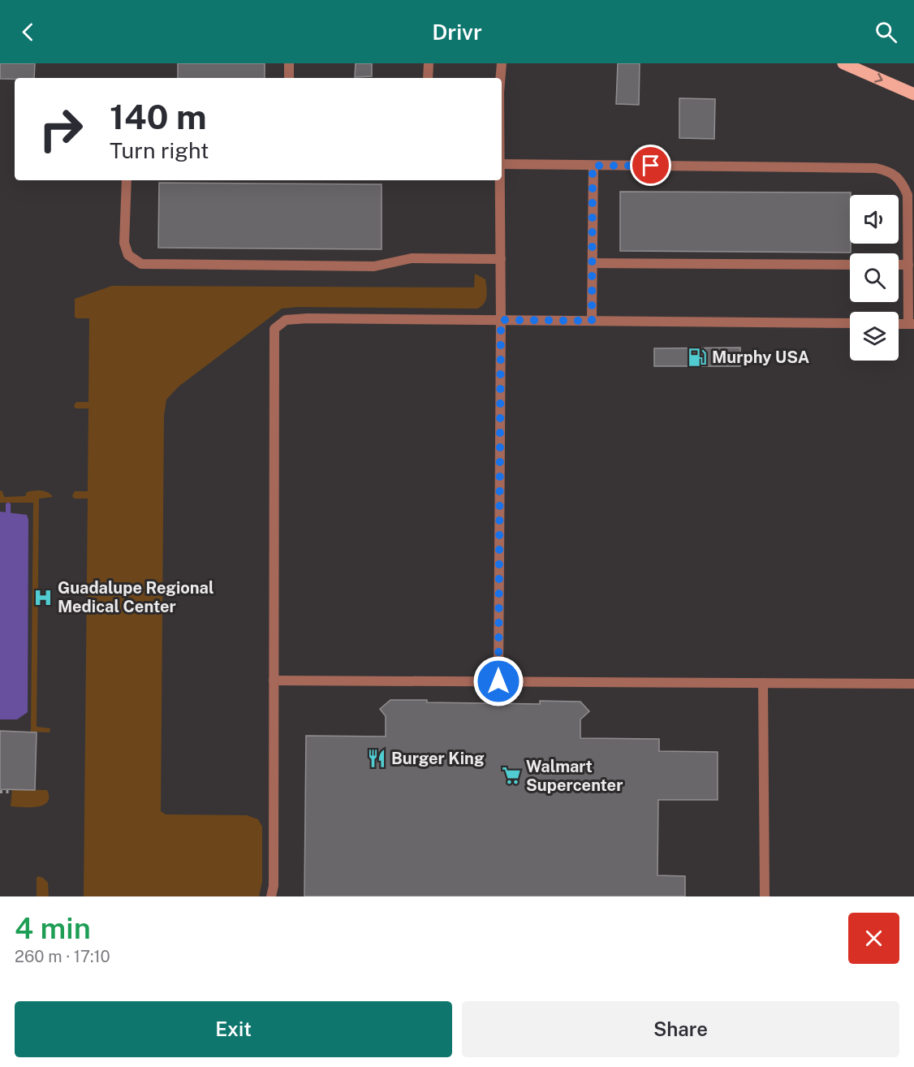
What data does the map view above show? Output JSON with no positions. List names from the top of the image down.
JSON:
{
  "places": {
    "fuel station": ["Murphy USA"],
    "hospital": ["Guadalupe Regional Medical Center"],
    "restaurant": ["Burger King"],
    "supermarket": ["Walmart Supercenter"]
  },
  "page": {
    "header": "Drivr",
    "turn": ["140 m", "Turn right"],
    "heading": ["4 min", "260 m · 17:10"],
    "buttons": ["Exit", "Share"]
  }
}
